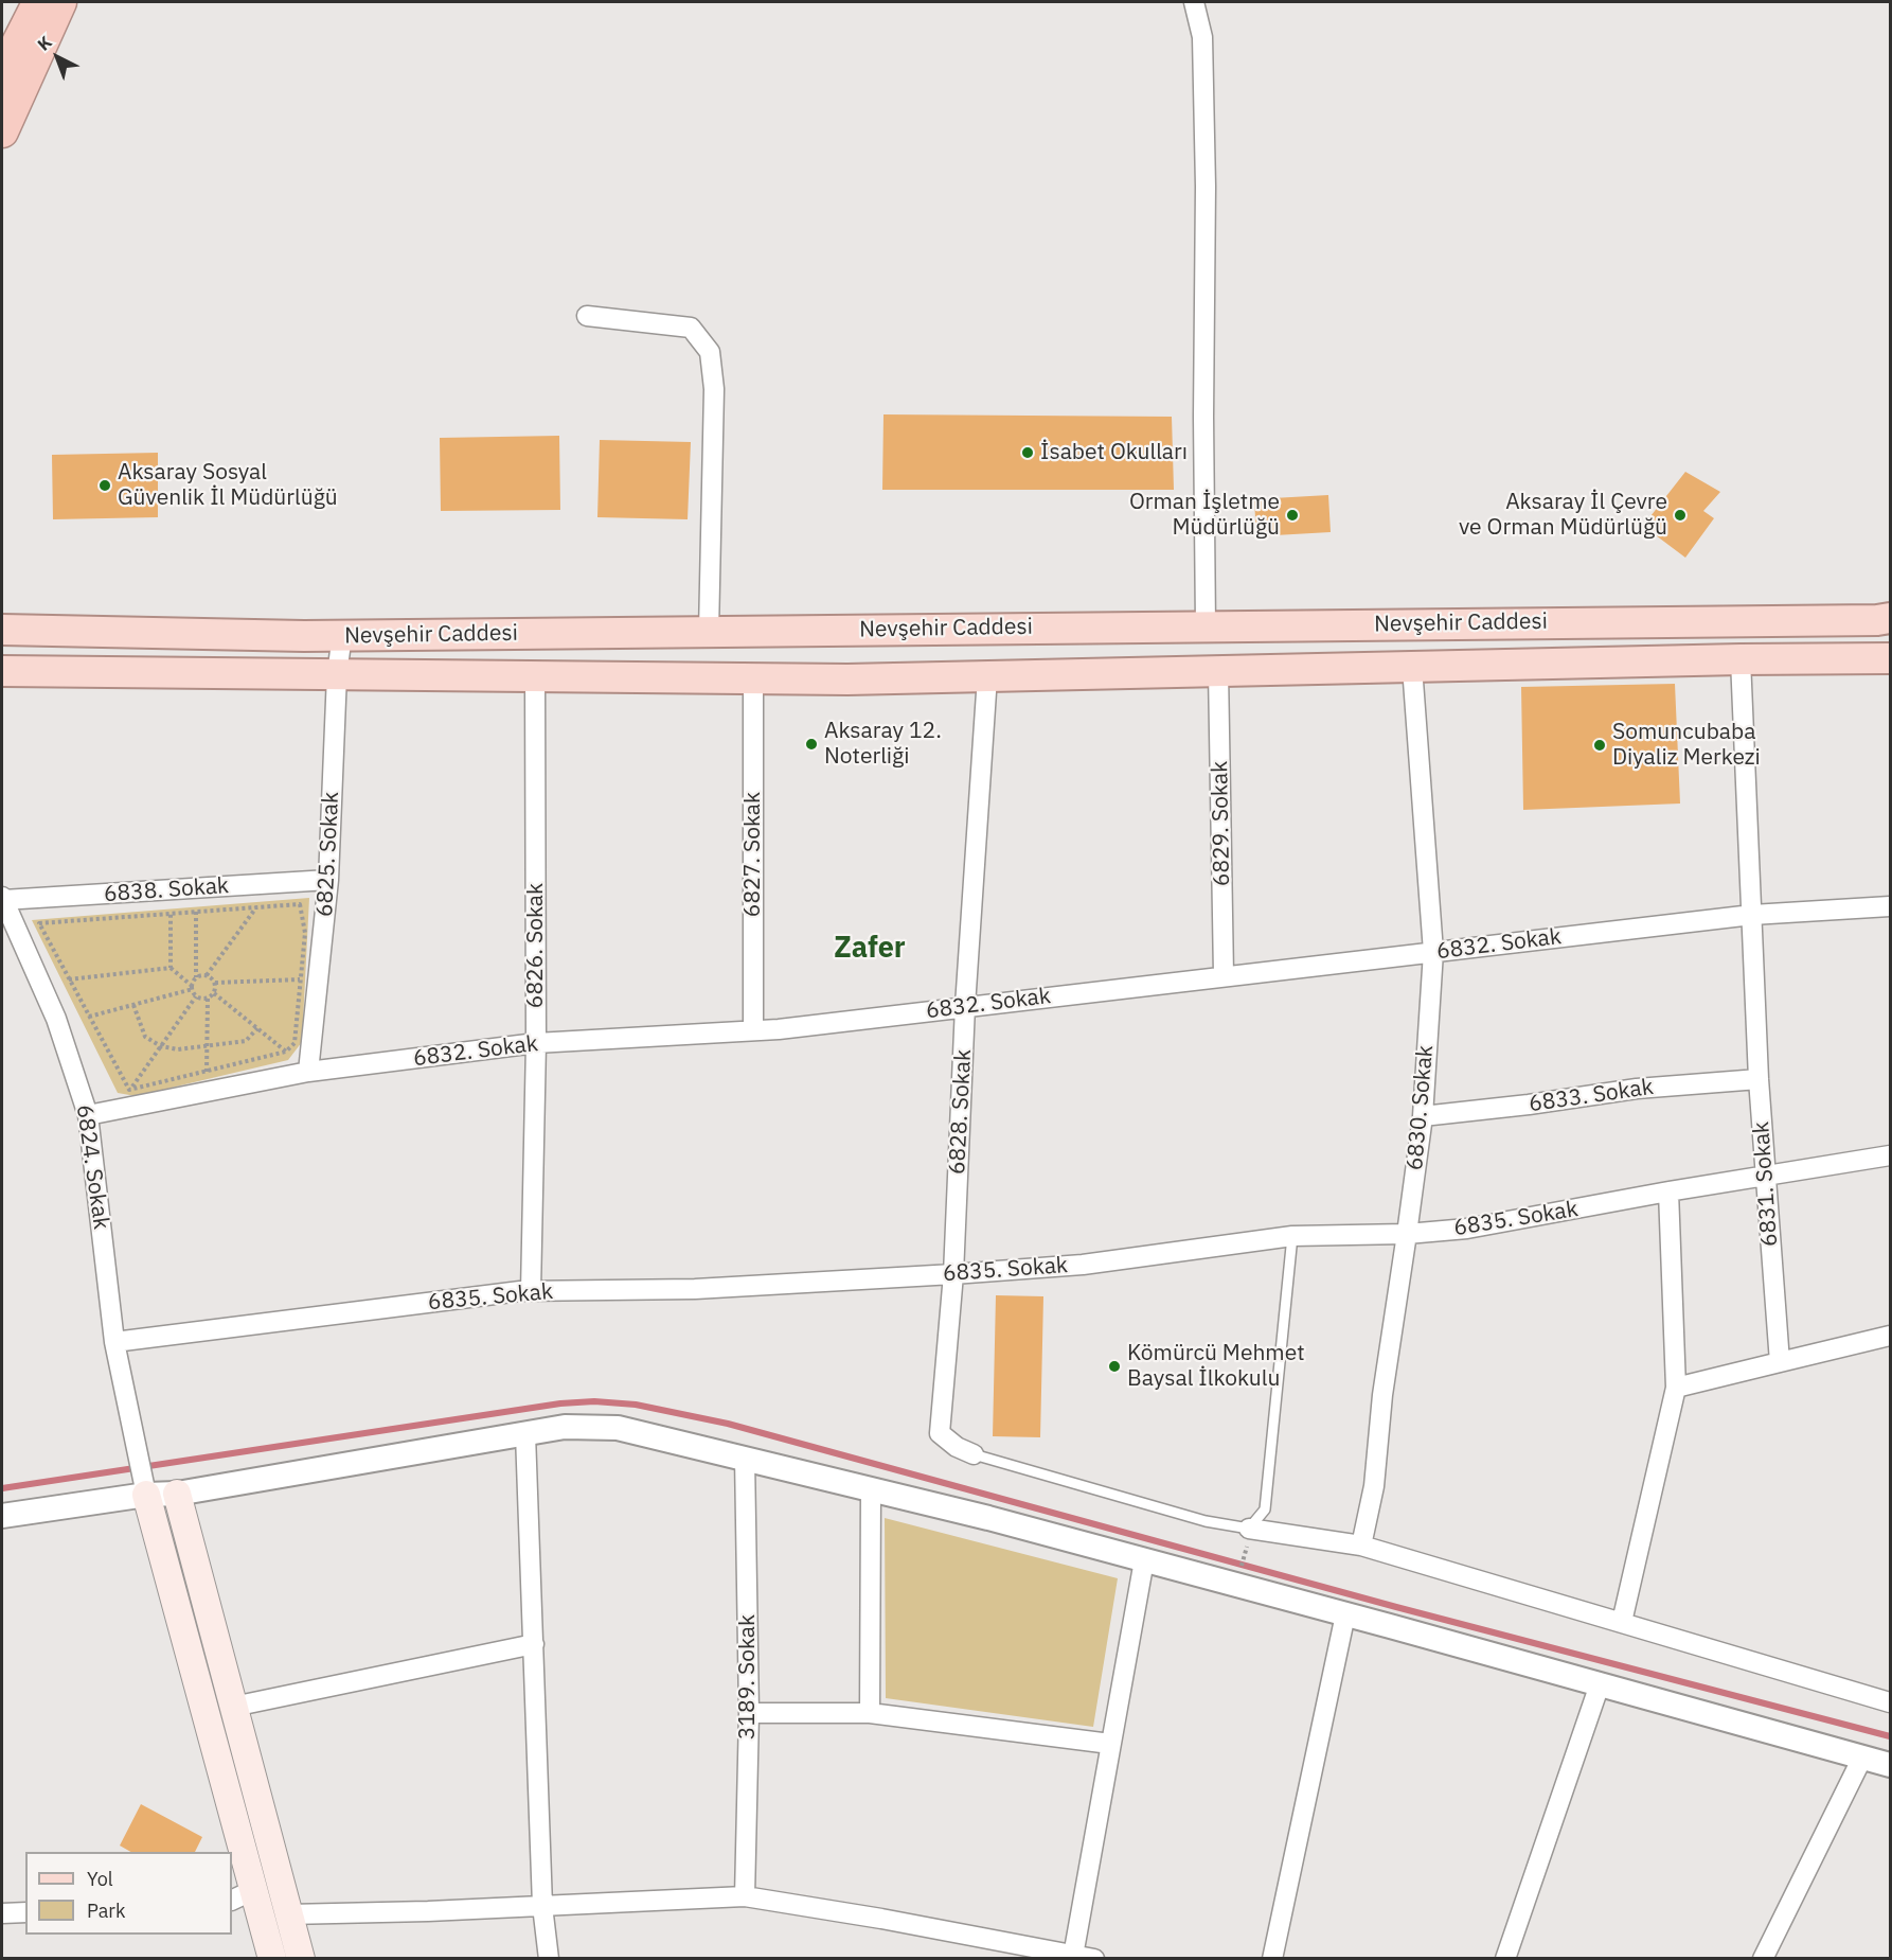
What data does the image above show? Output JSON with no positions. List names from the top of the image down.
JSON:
{
  "streets": {
    "main road": ["Nevşehir Caddesi"],
    "street": [
      "6829. Sokak",
      "6825. Sokak",
      "6827. Sokak",
      "6838. Sokak",
      "6832. Sokak",
      "6826. Sokak",
      "6833. Sokak",
      "6830. Sokak",
      "6828. Sokak",
      "6824. Sokak",
      "6831. Sokak",
      "6835. Sokak",
      "3189. Sokak"
    ]
  },
  "crossings": [
    ["Nevşehir Caddesi", "6829. Sokak"],
    ["Nevşehir Caddesi", "6825. Sokak"],
    ["Nevşehir Caddesi", "6827. Sokak"],
    ["Nevşehir Caddesi", "6826. Sokak"],
    ["Nevşehir Caddesi", "6830. Sokak"],
    ["Nevşehir Caddesi", "6828. Sokak"],
    ["Nevşehir Caddesi", "6831. Sokak"],
    ["6829. Sokak", "6832. Sokak"],
    ["6825. Sokak", "6838. Sokak"],
    ["6825. Sokak", "6832. Sokak"],
    ["6827. Sokak", "6832. Sokak"],
    ["6838. Sokak", "6824. Sokak"],
    ["6832. Sokak", "6826. Sokak"],
    ["6832. Sokak", "6830. Sokak"],
    ["6832. Sokak", "6828. Sokak"],
    ["6832. Sokak", "6824. Sokak"],
    ["6832. Sokak", "6831. Sokak"],
    ["6826. Sokak", "6835. Sokak"],
    ["6833. Sokak", "6830. Sokak"],
    ["6833. Sokak", "6831. Sokak"],
    ["6830. Sokak", "6835. Sokak"],
    ["6828. Sokak", "6835. Sokak"],
    ["6824. Sokak", "6835. Sokak"],
    ["6831. Sokak", "6835. Sokak"]
  ],
  "districts": ["Zafer"],
  "places": [
    "İsabet Okulları",
    "Aksaray Sosyal Güvenlik İl Müdürlüğü",
    "Orman İşletme Müdürlüğü",
    "Aksaray İl Çevre ve Orman Müdürlüğü",
    "Aksaray 12. Noterliği",
    "Somuncubaba Diyaliz Merkezi",
    "Kömürcü Mehmet Baysal İlkokulu"
  ],
  "legend": ["Yol", "Park"],
  "north": "top left"
}
